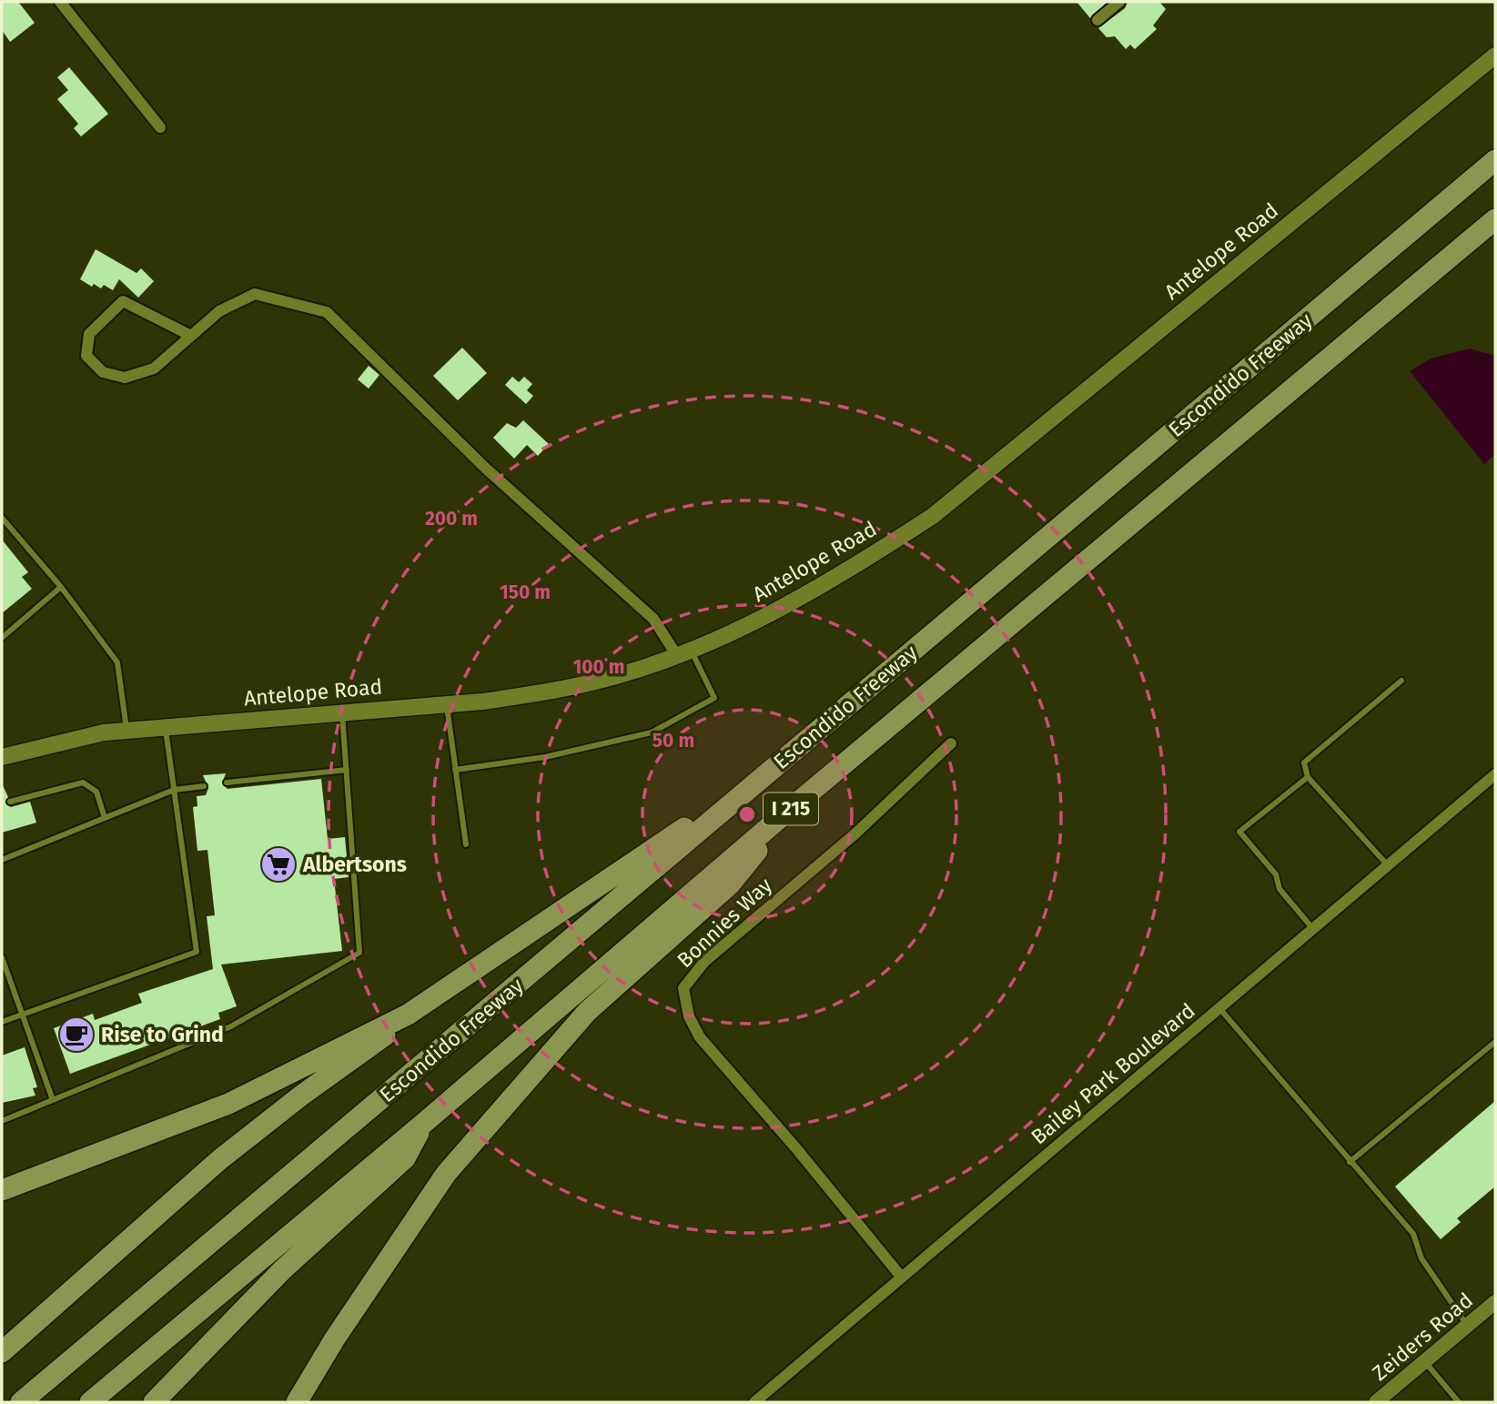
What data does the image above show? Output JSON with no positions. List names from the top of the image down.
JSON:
{
  "streets": {
    "highway": ["Escondido Freeway", "I 215"],
    "main road": ["Antelope Road"],
    "street": ["Bonnies Way", "Bailey Park Boulevard", "Zeiders Road"]
  },
  "crossings": [
    ["Bonnies Way", "Bailey Park Boulevard"]
  ],
  "places": {
    "supermarket": ["Albertsons"],
    "cafe": ["Rise to Grind"]
  },
  "rings": [
    "200 m",
    "150 m",
    "100 m",
    "50 m"
  ]
}
